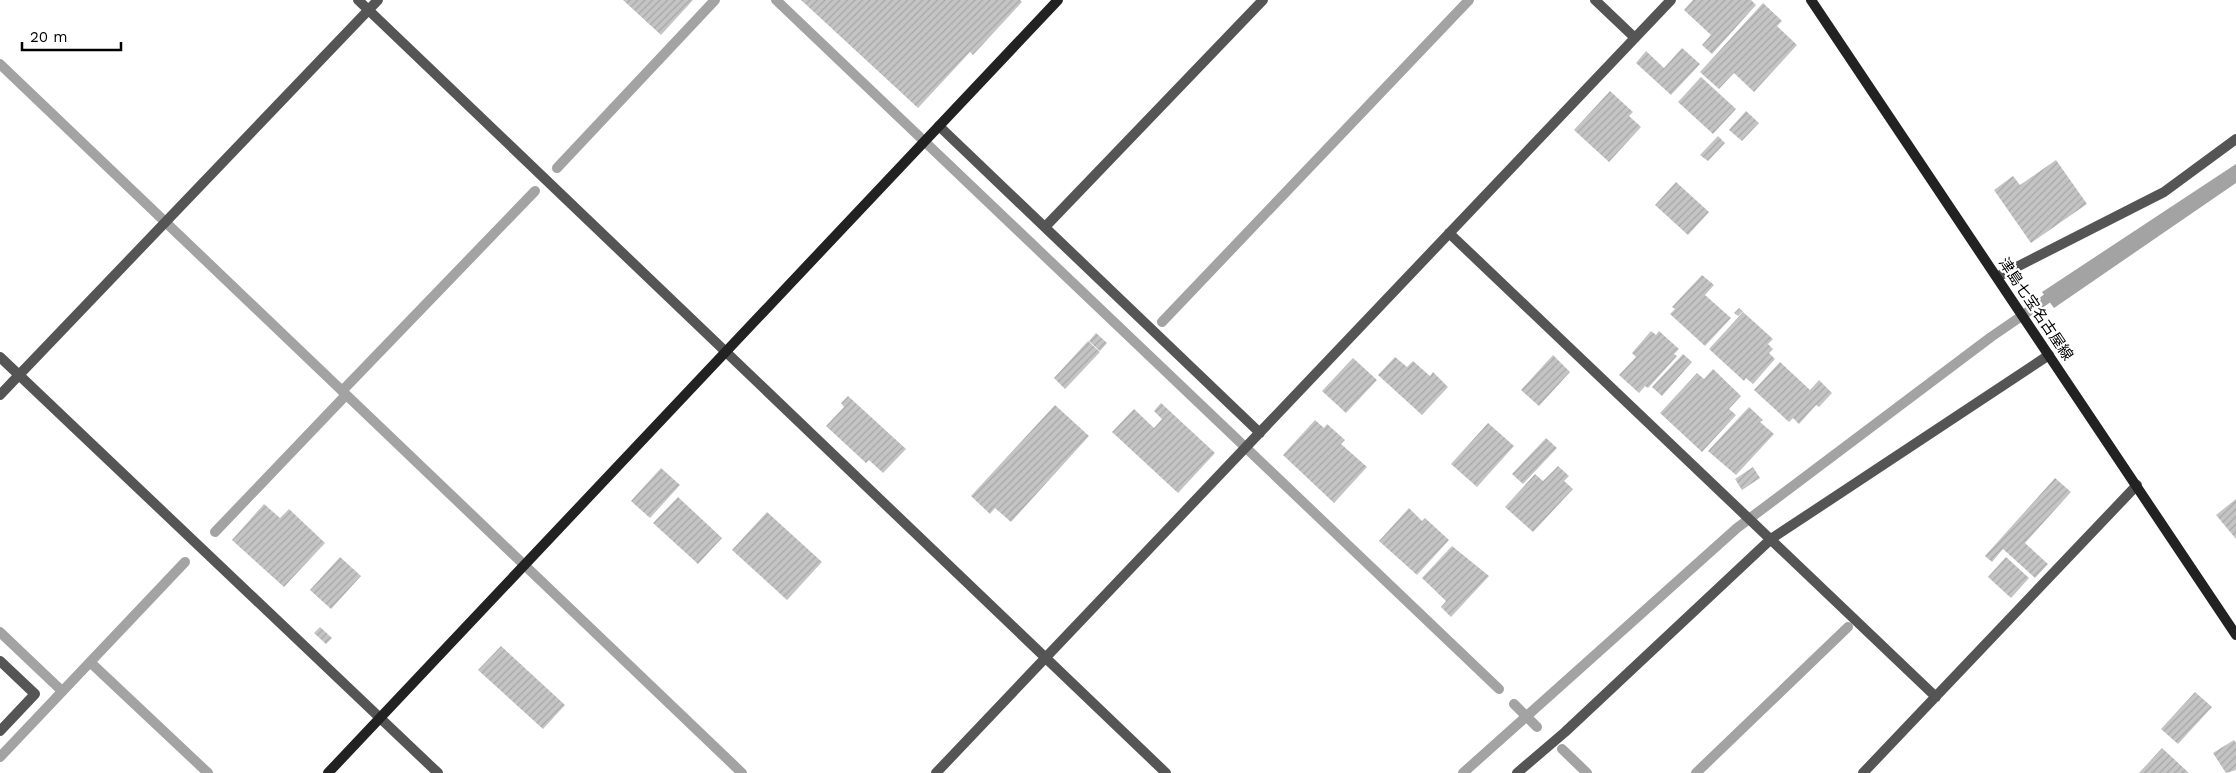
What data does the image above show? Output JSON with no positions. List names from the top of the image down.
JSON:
{
  "streets": {
    "street": ["津島七宝名古屋線"]
  },
  "scale_bar": "20 m"
}
